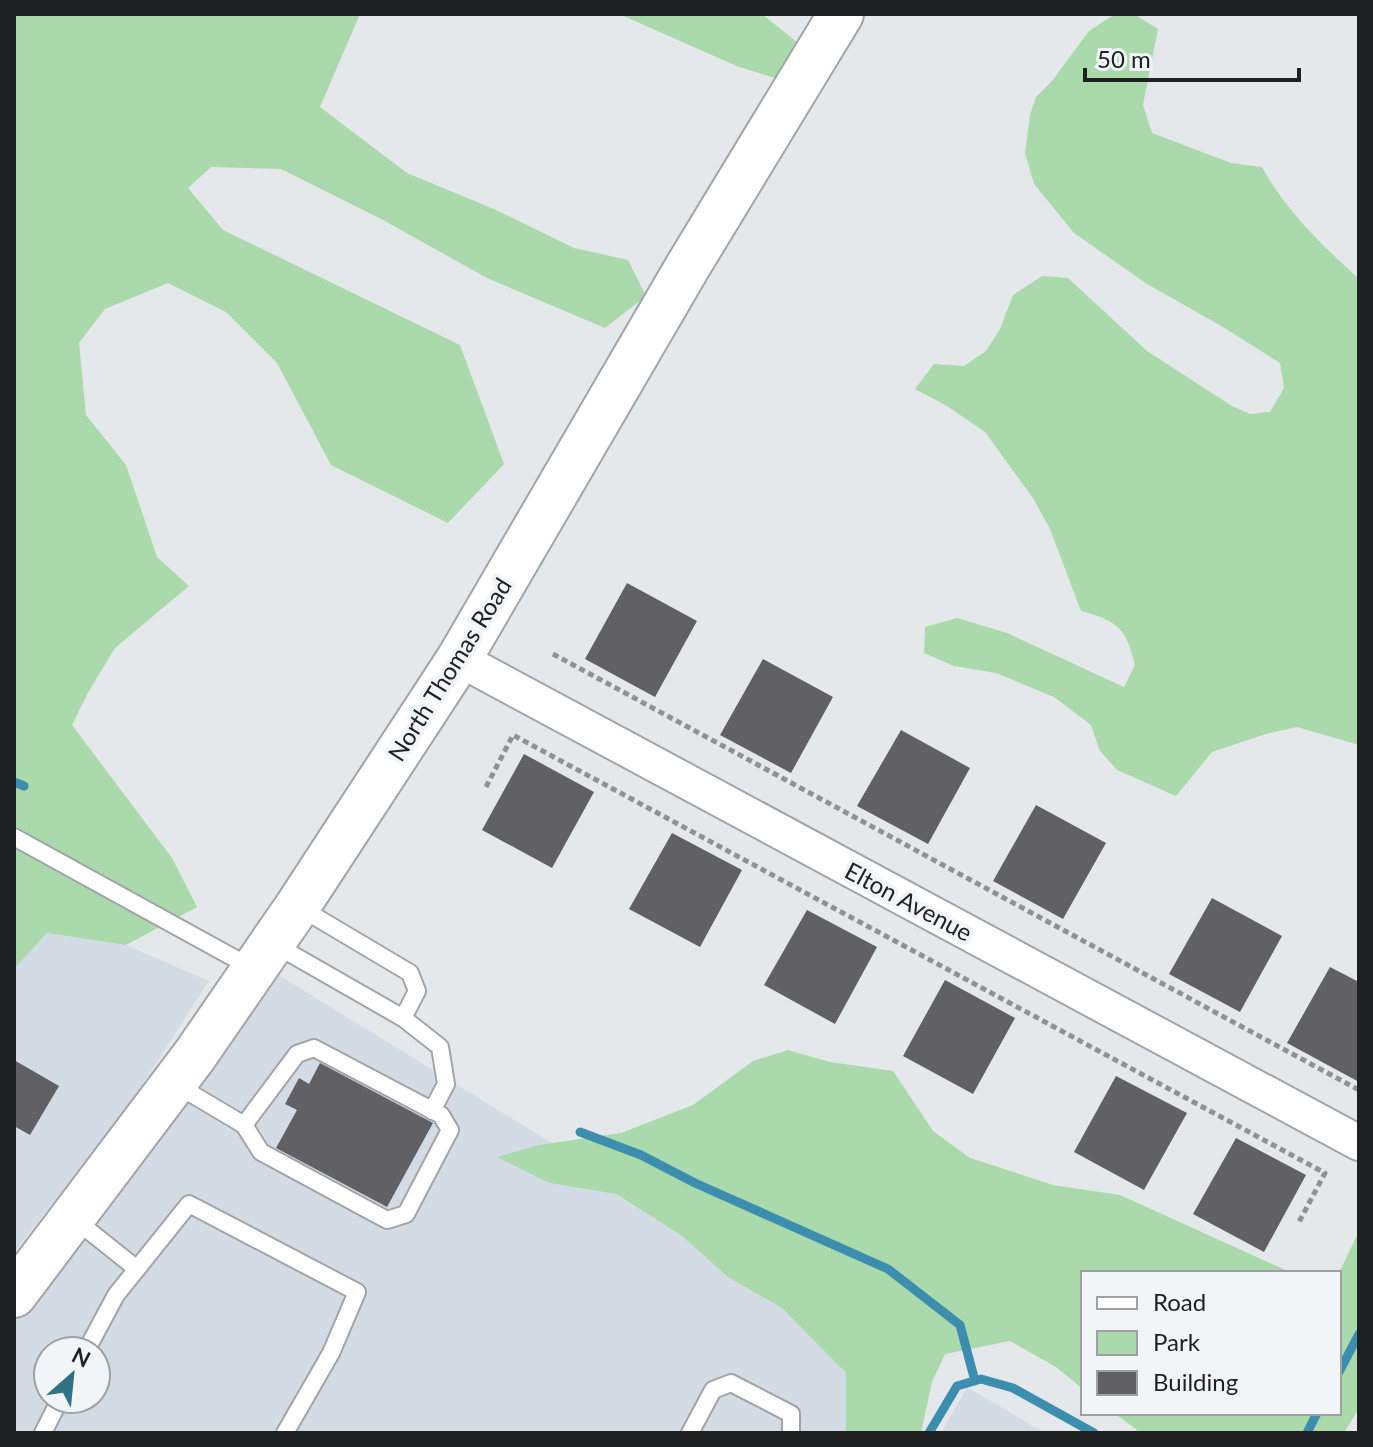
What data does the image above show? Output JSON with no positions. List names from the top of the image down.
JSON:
{
  "streets": {
    "street": ["North Thomas Road", "Elton Avenue"]
  },
  "crossings": [
    ["North Thomas Road", "Elton Avenue"]
  ],
  "legend": ["Road", "Park", "Building"],
  "scale_bar": "50 m",
  "north": "top right"
}
